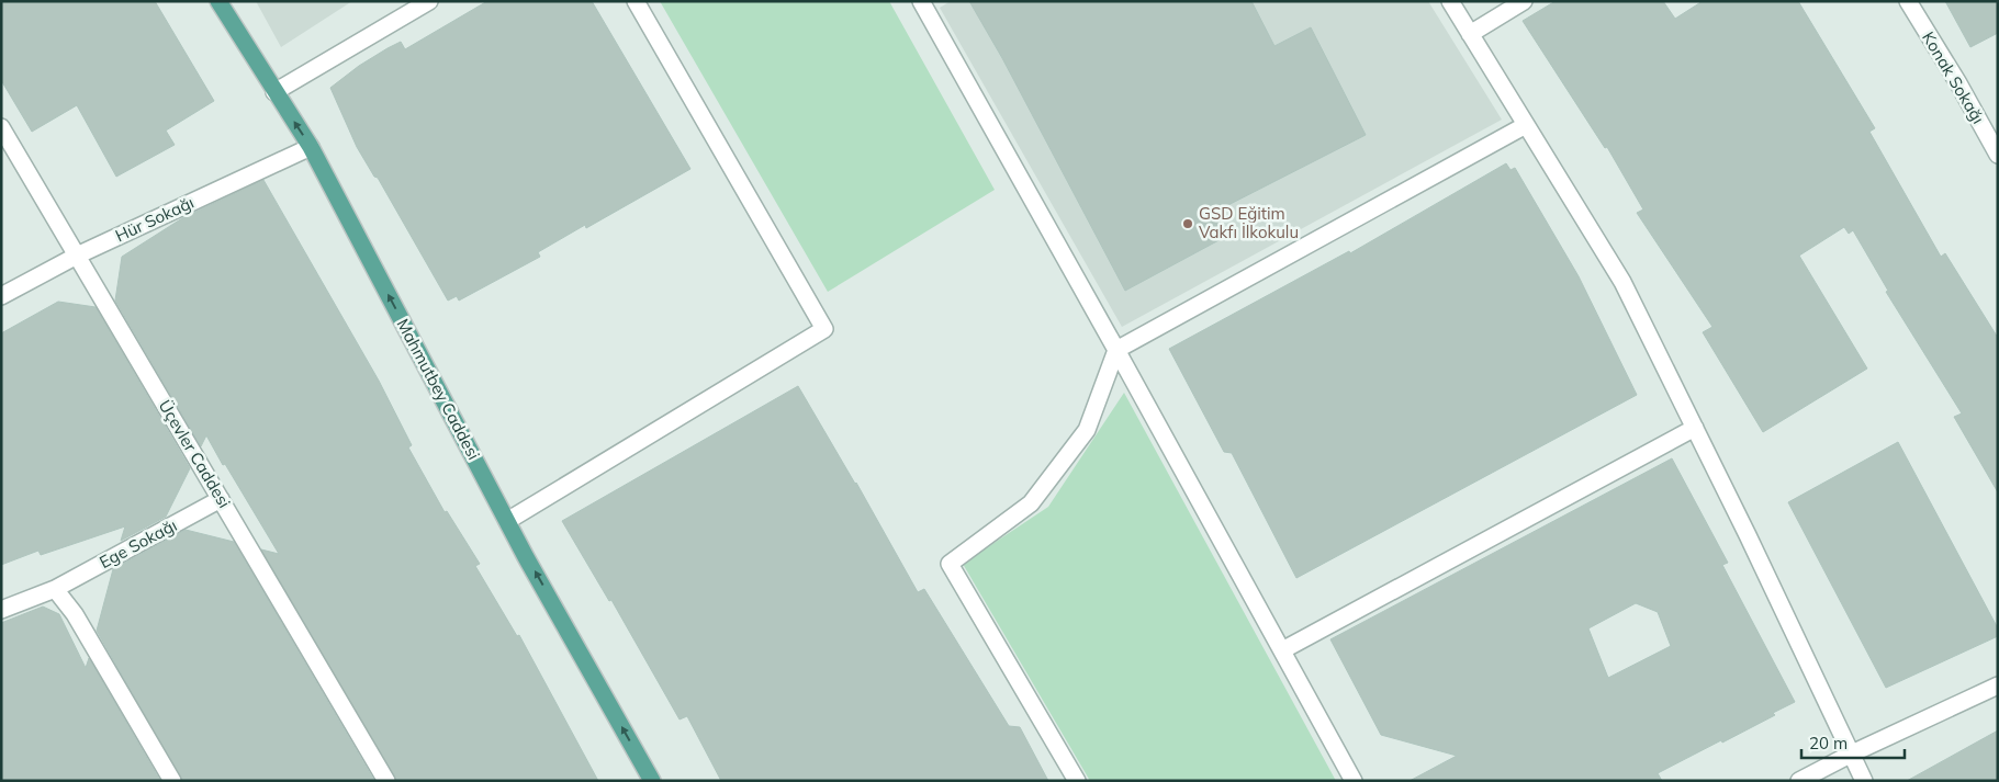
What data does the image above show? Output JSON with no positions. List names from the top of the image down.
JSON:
{
  "streets": {
    "main road": ["Mahmutbey Caddesi"],
    "street": [
      "Konak Sokağı",
      "Hür Sokağı",
      "Üçevler Caddesi",
      "Ege Sokağı"
    ]
  },
  "crossings": [
    ["Hür Sokağı", "Mahmutbey Caddesi"],
    ["Hür Sokağı", "Üçevler Caddesi"],
    ["Üçevler Caddesi", "Ege Sokağı"]
  ],
  "one_way": ["Mahmutbey Caddesi"],
  "places": ["GSD Eğitim Vakfı İlkokulu"],
  "scale_bar": "20 m"
}
